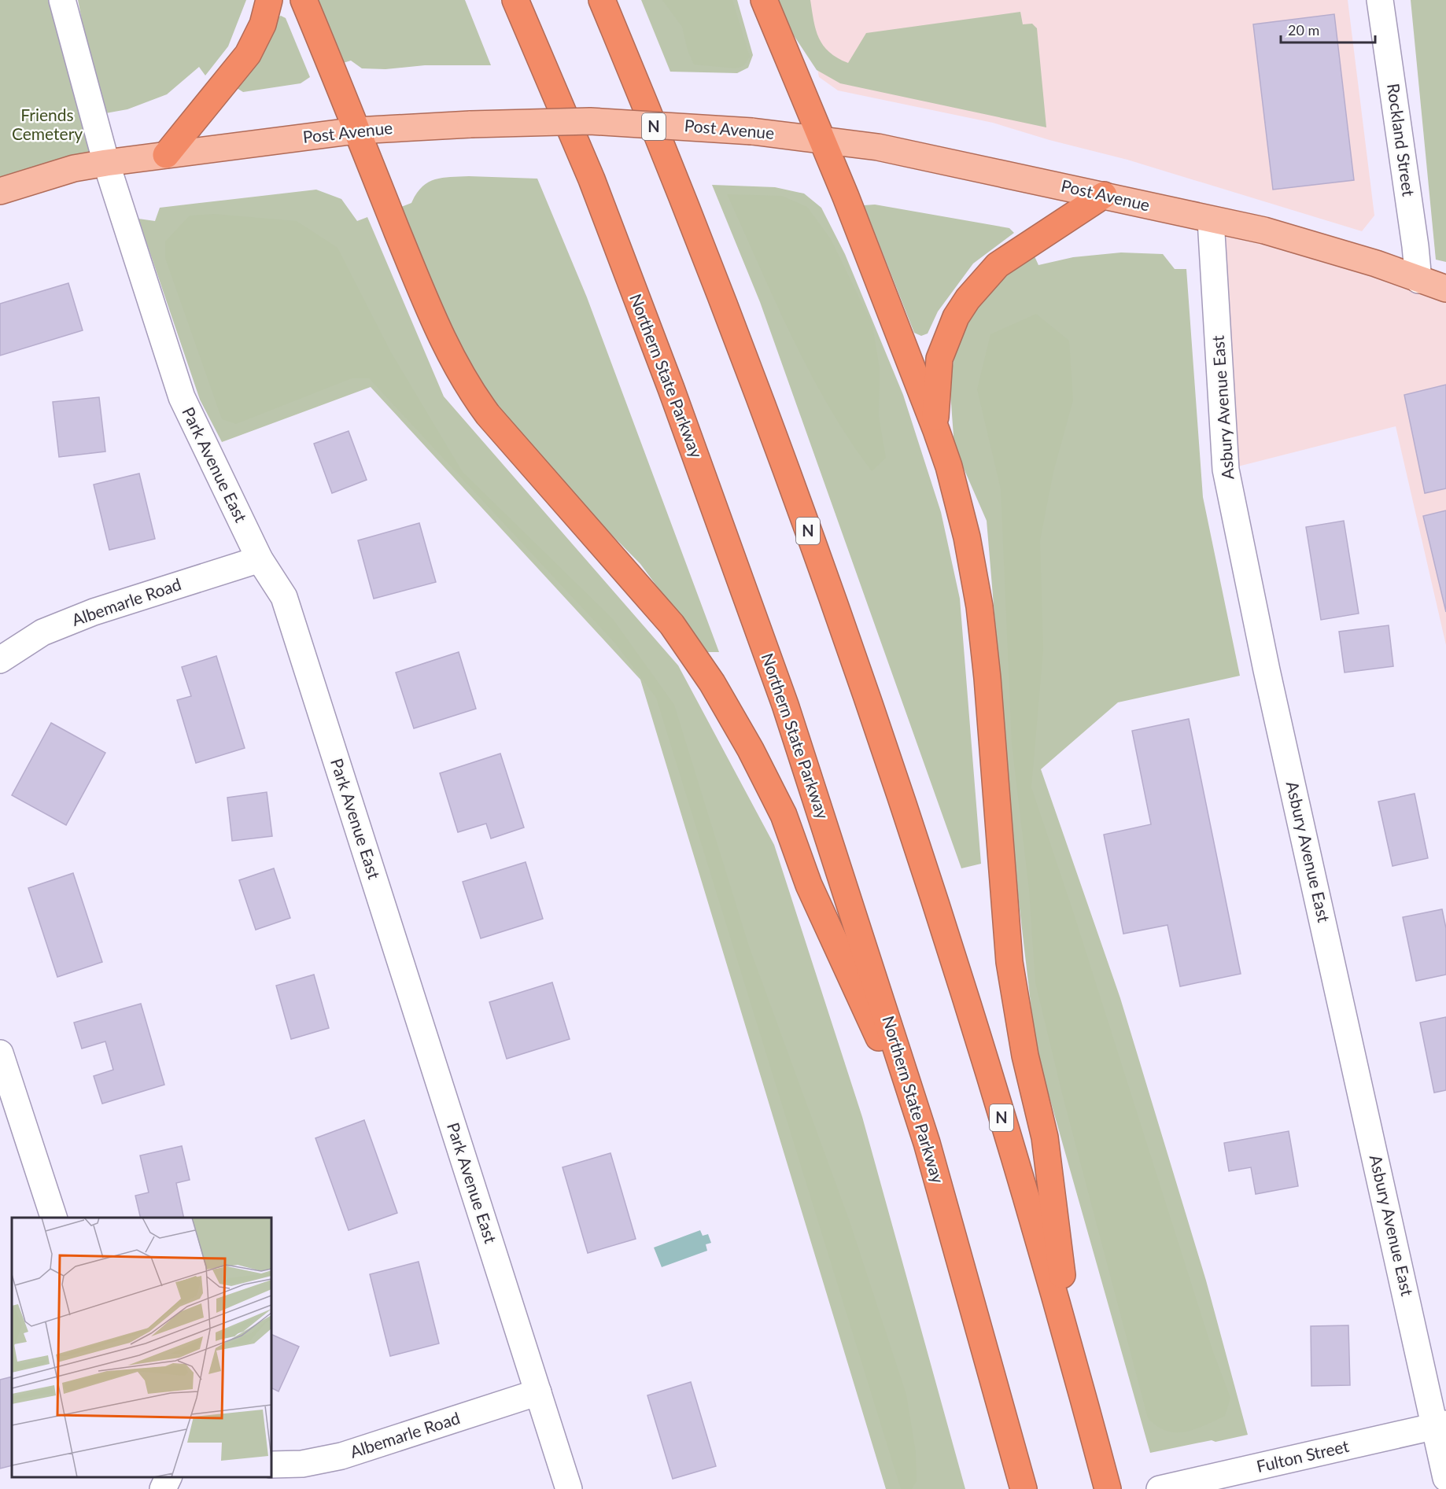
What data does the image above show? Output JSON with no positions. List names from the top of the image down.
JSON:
{
  "streets": {
    "highway": ["N", "Northern State Parkway"],
    "main road": ["Post Avenue"],
    "street": [
      "Rockland Street",
      "Asbury Avenue East",
      "Park Avenue East",
      "Albemarle Road",
      "Fulton Street"
    ]
  },
  "crossings": [
    ["Post Avenue", "Rockland Street"],
    ["Post Avenue", "Asbury Avenue East"],
    ["Post Avenue", "Park Avenue East"],
    ["Asbury Avenue East", "Fulton Street"],
    ["Park Avenue East", "Albemarle Road"]
  ],
  "parks": ["Friends Cemetery"],
  "scale_bar": "20 m"
}
